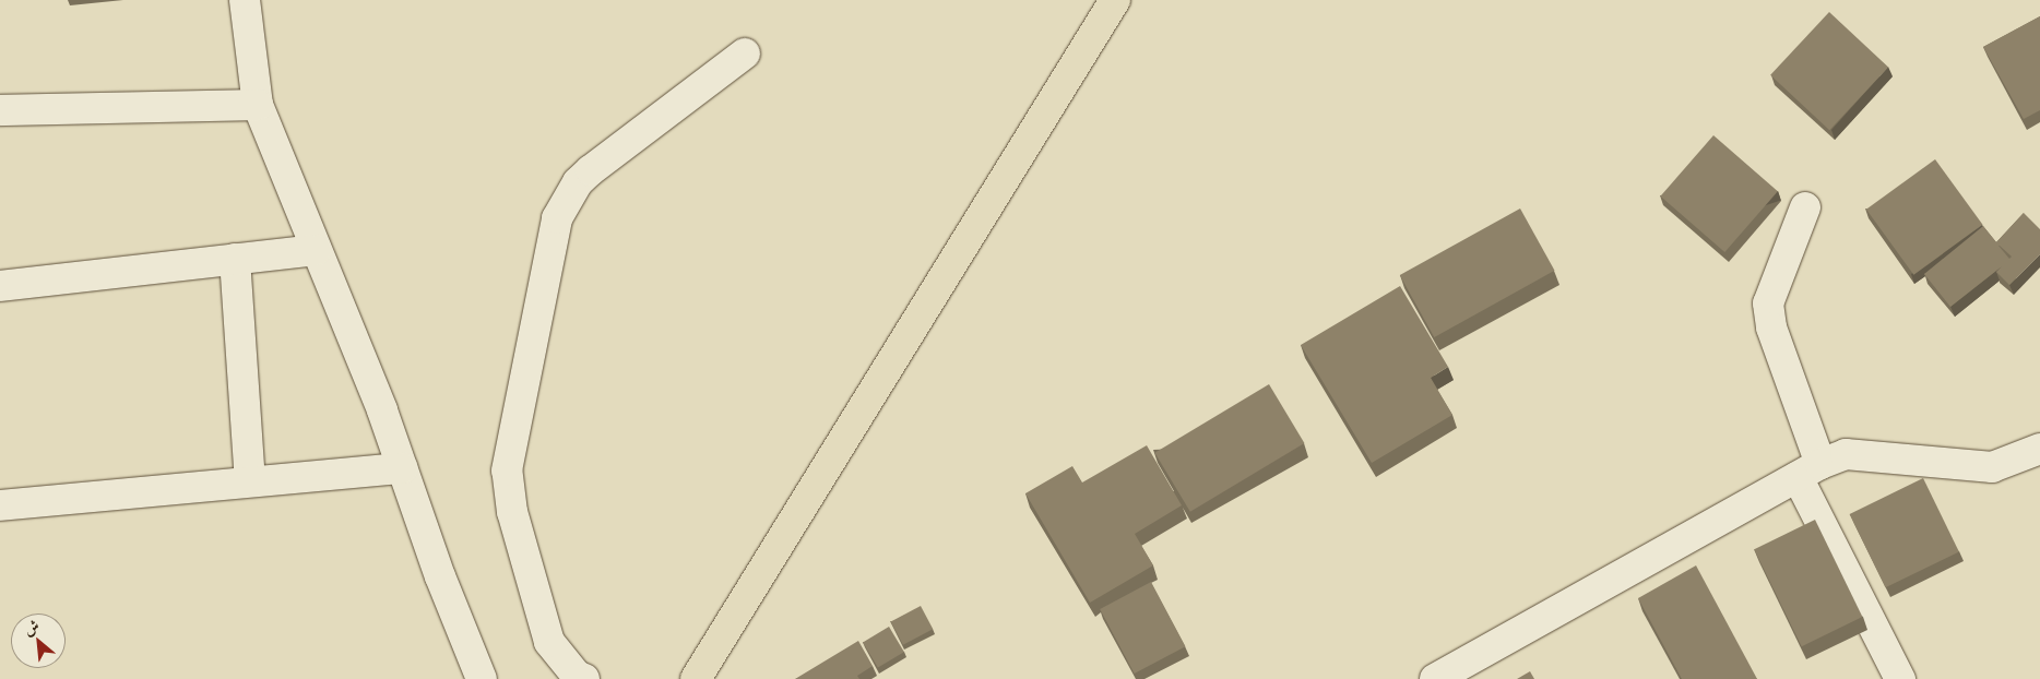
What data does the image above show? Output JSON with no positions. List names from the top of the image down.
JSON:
{
  "north": "top left"
}
